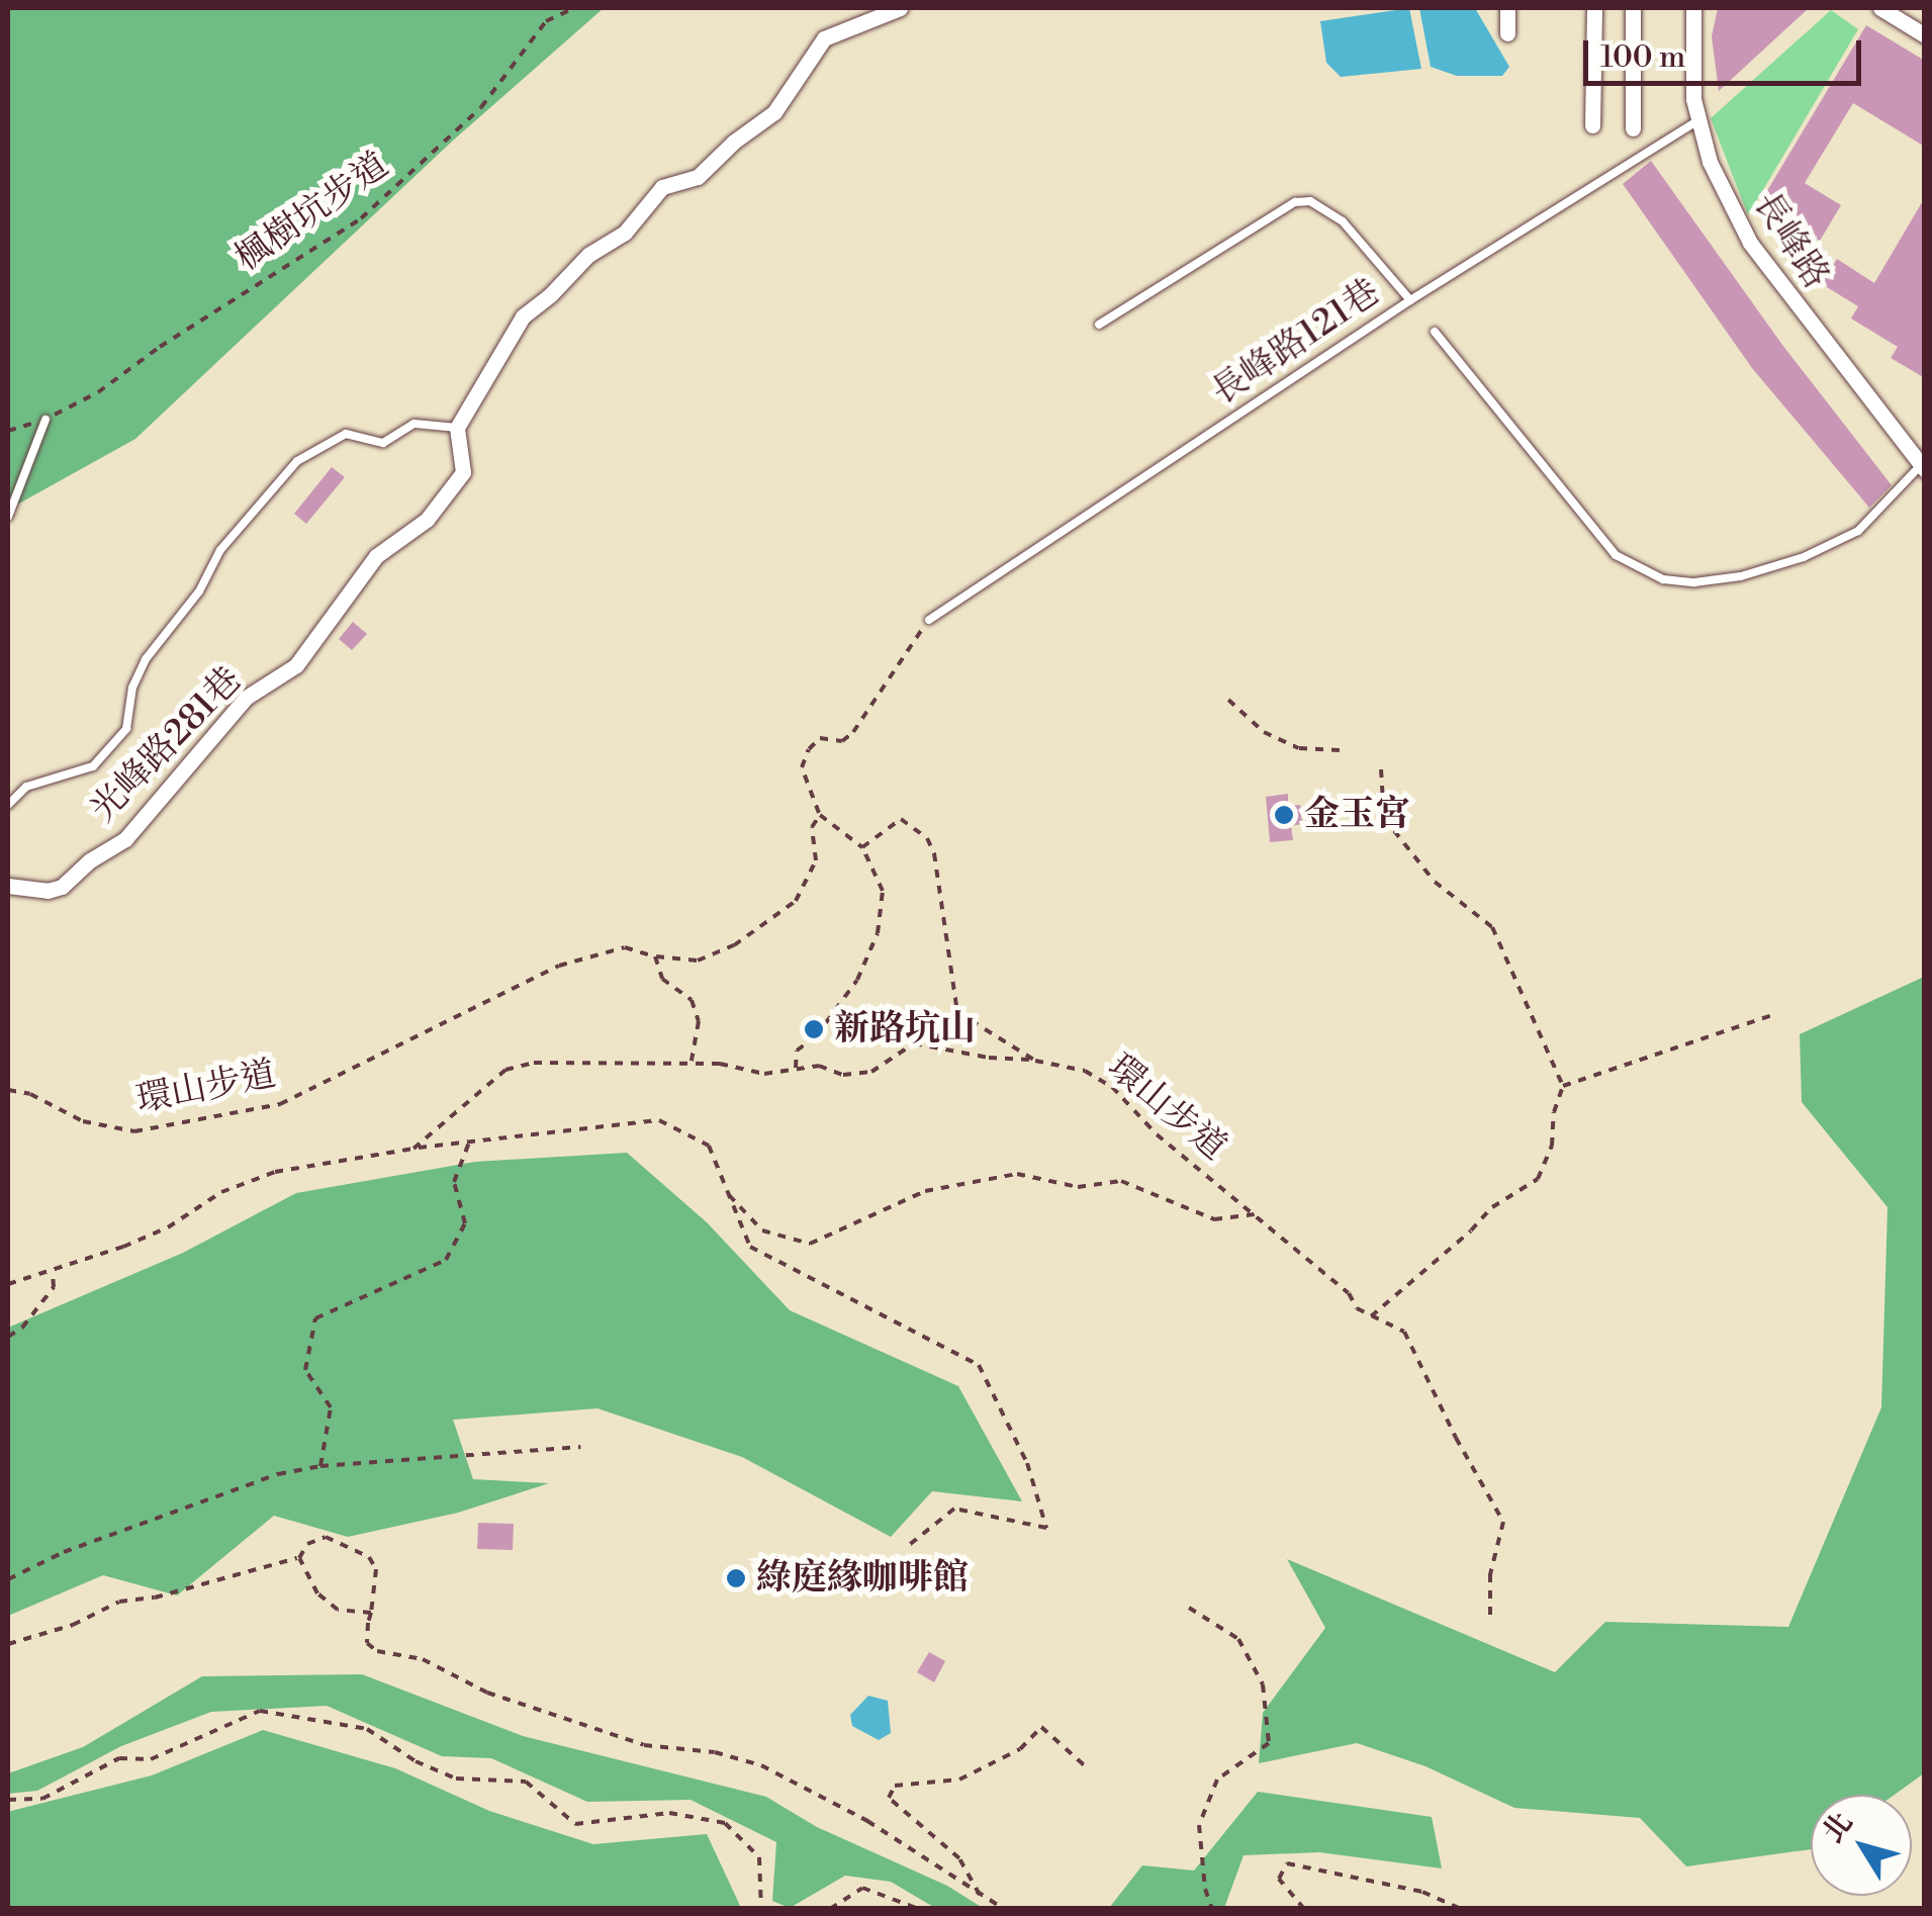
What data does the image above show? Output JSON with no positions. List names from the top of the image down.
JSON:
{
  "streets": {
    "street": ["長峰路", "光峰路281巷"],
    "lane": ["長峰路121巷"],
    "path": ["楓樹坑步道", "環山步道"]
  },
  "crossings": [
    ["長峰路", "長峰路121巷"]
  ],
  "places": ["金玉宮", "新路坑山", "綠庭緣咖啡館"],
  "scale_bar": "100 m",
  "north": "top left"
}
